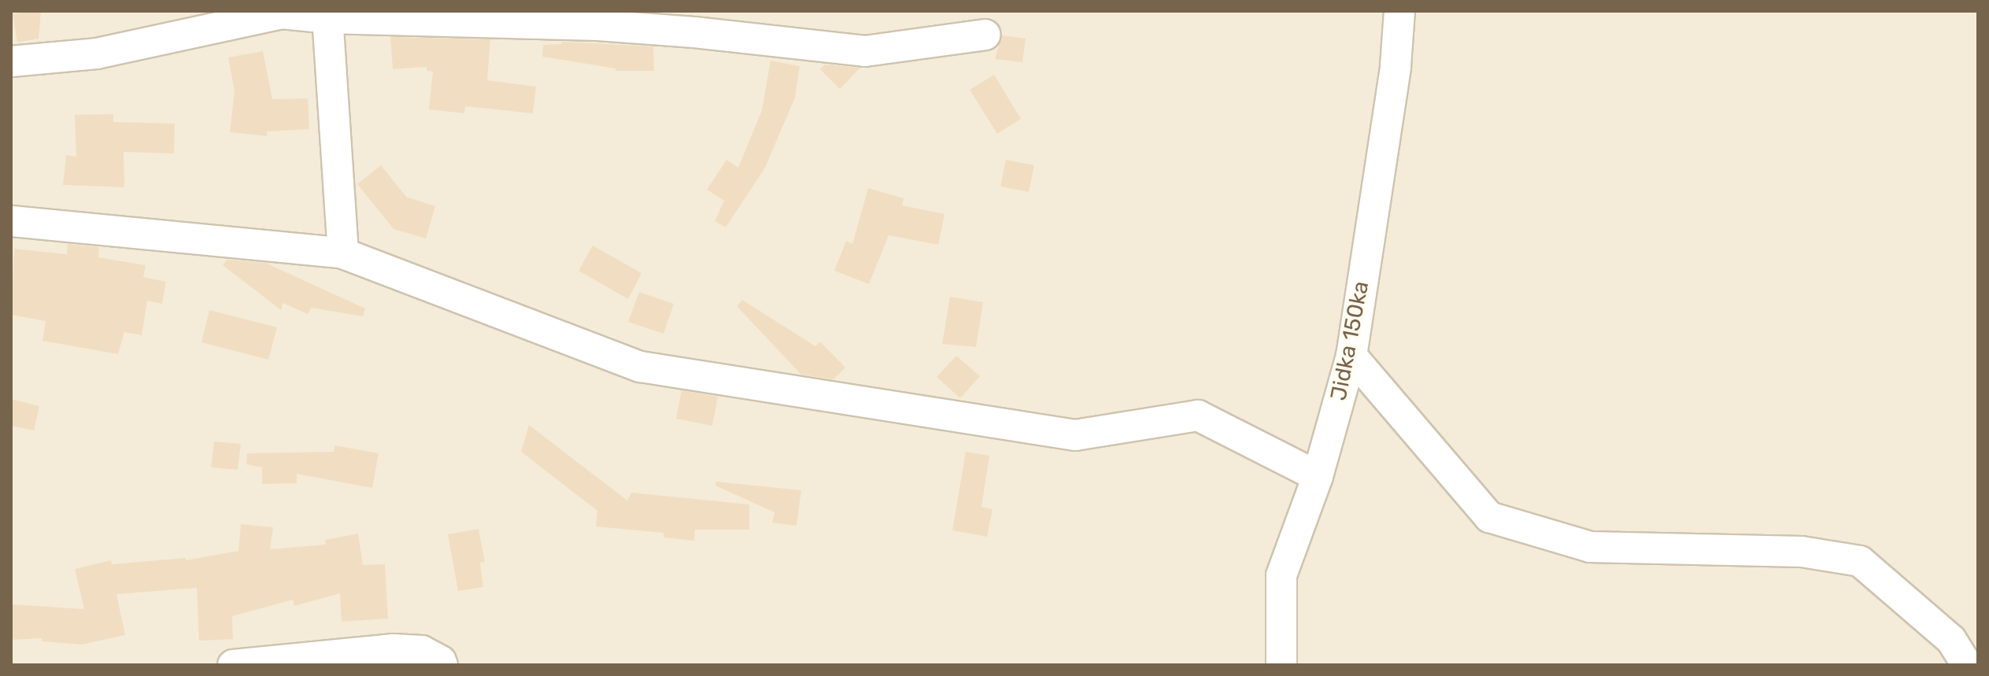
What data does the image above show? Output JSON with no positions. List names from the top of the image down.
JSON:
{
  "streets": {
    "street": ["Jidka 150ka"]
  }
}
